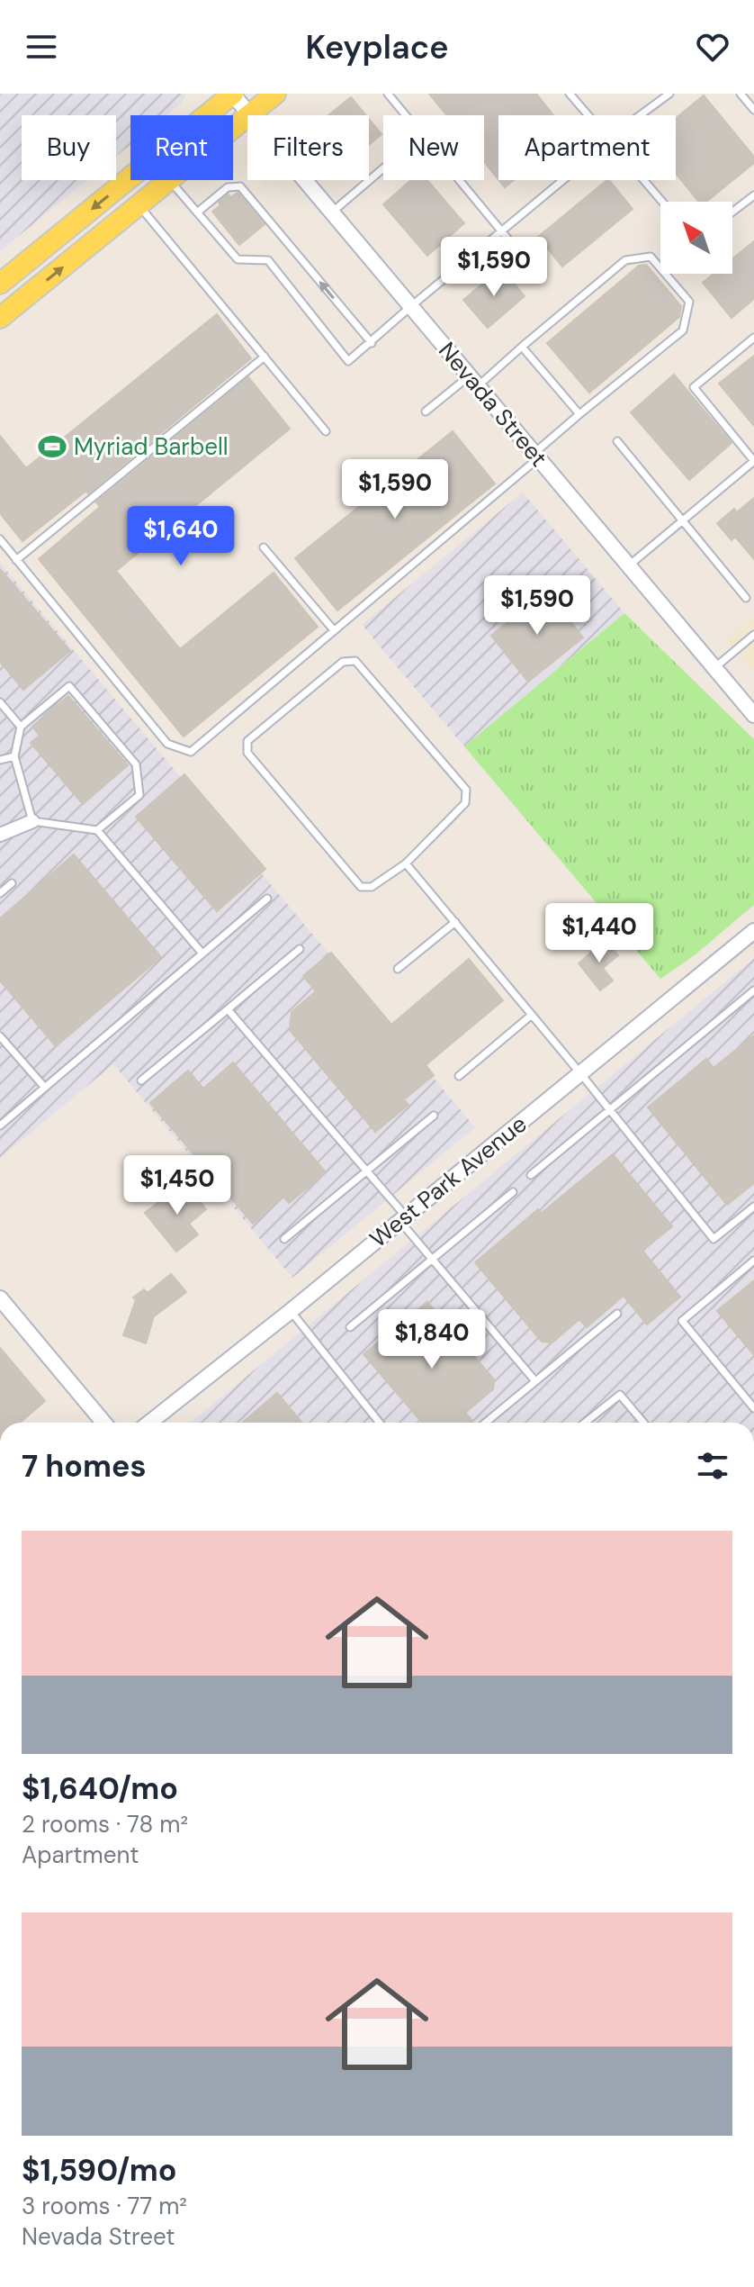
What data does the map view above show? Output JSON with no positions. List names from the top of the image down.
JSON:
{
  "streets": {
    "street": ["Nevada Street", "West Park Avenue"]
  },
  "places": {
    "sports": ["Myriad Barbell"]
  },
  "north": "top left",
  "page": {
    "header": "Keyplace",
    "chip": [
      "Buy",
      "Rent",
      "Filters",
      "New",
      "Apartment"
    ],
    "price": [
      "$1,590",
      "$1,590",
      "$1,640",
      "$1,590",
      "$1,440",
      "$1,450",
      "$1,840"
    ],
    "heading": "7 homes",
    "list": [
      {
        "name": "$1,640/mo",
        "note": "2 rooms · 78 m² · Apartment"
      },
      {
        "name": "$1,590/mo",
        "note": "3 rooms · 77 m² · Nevada Street"
      }
    ]
  }
}
